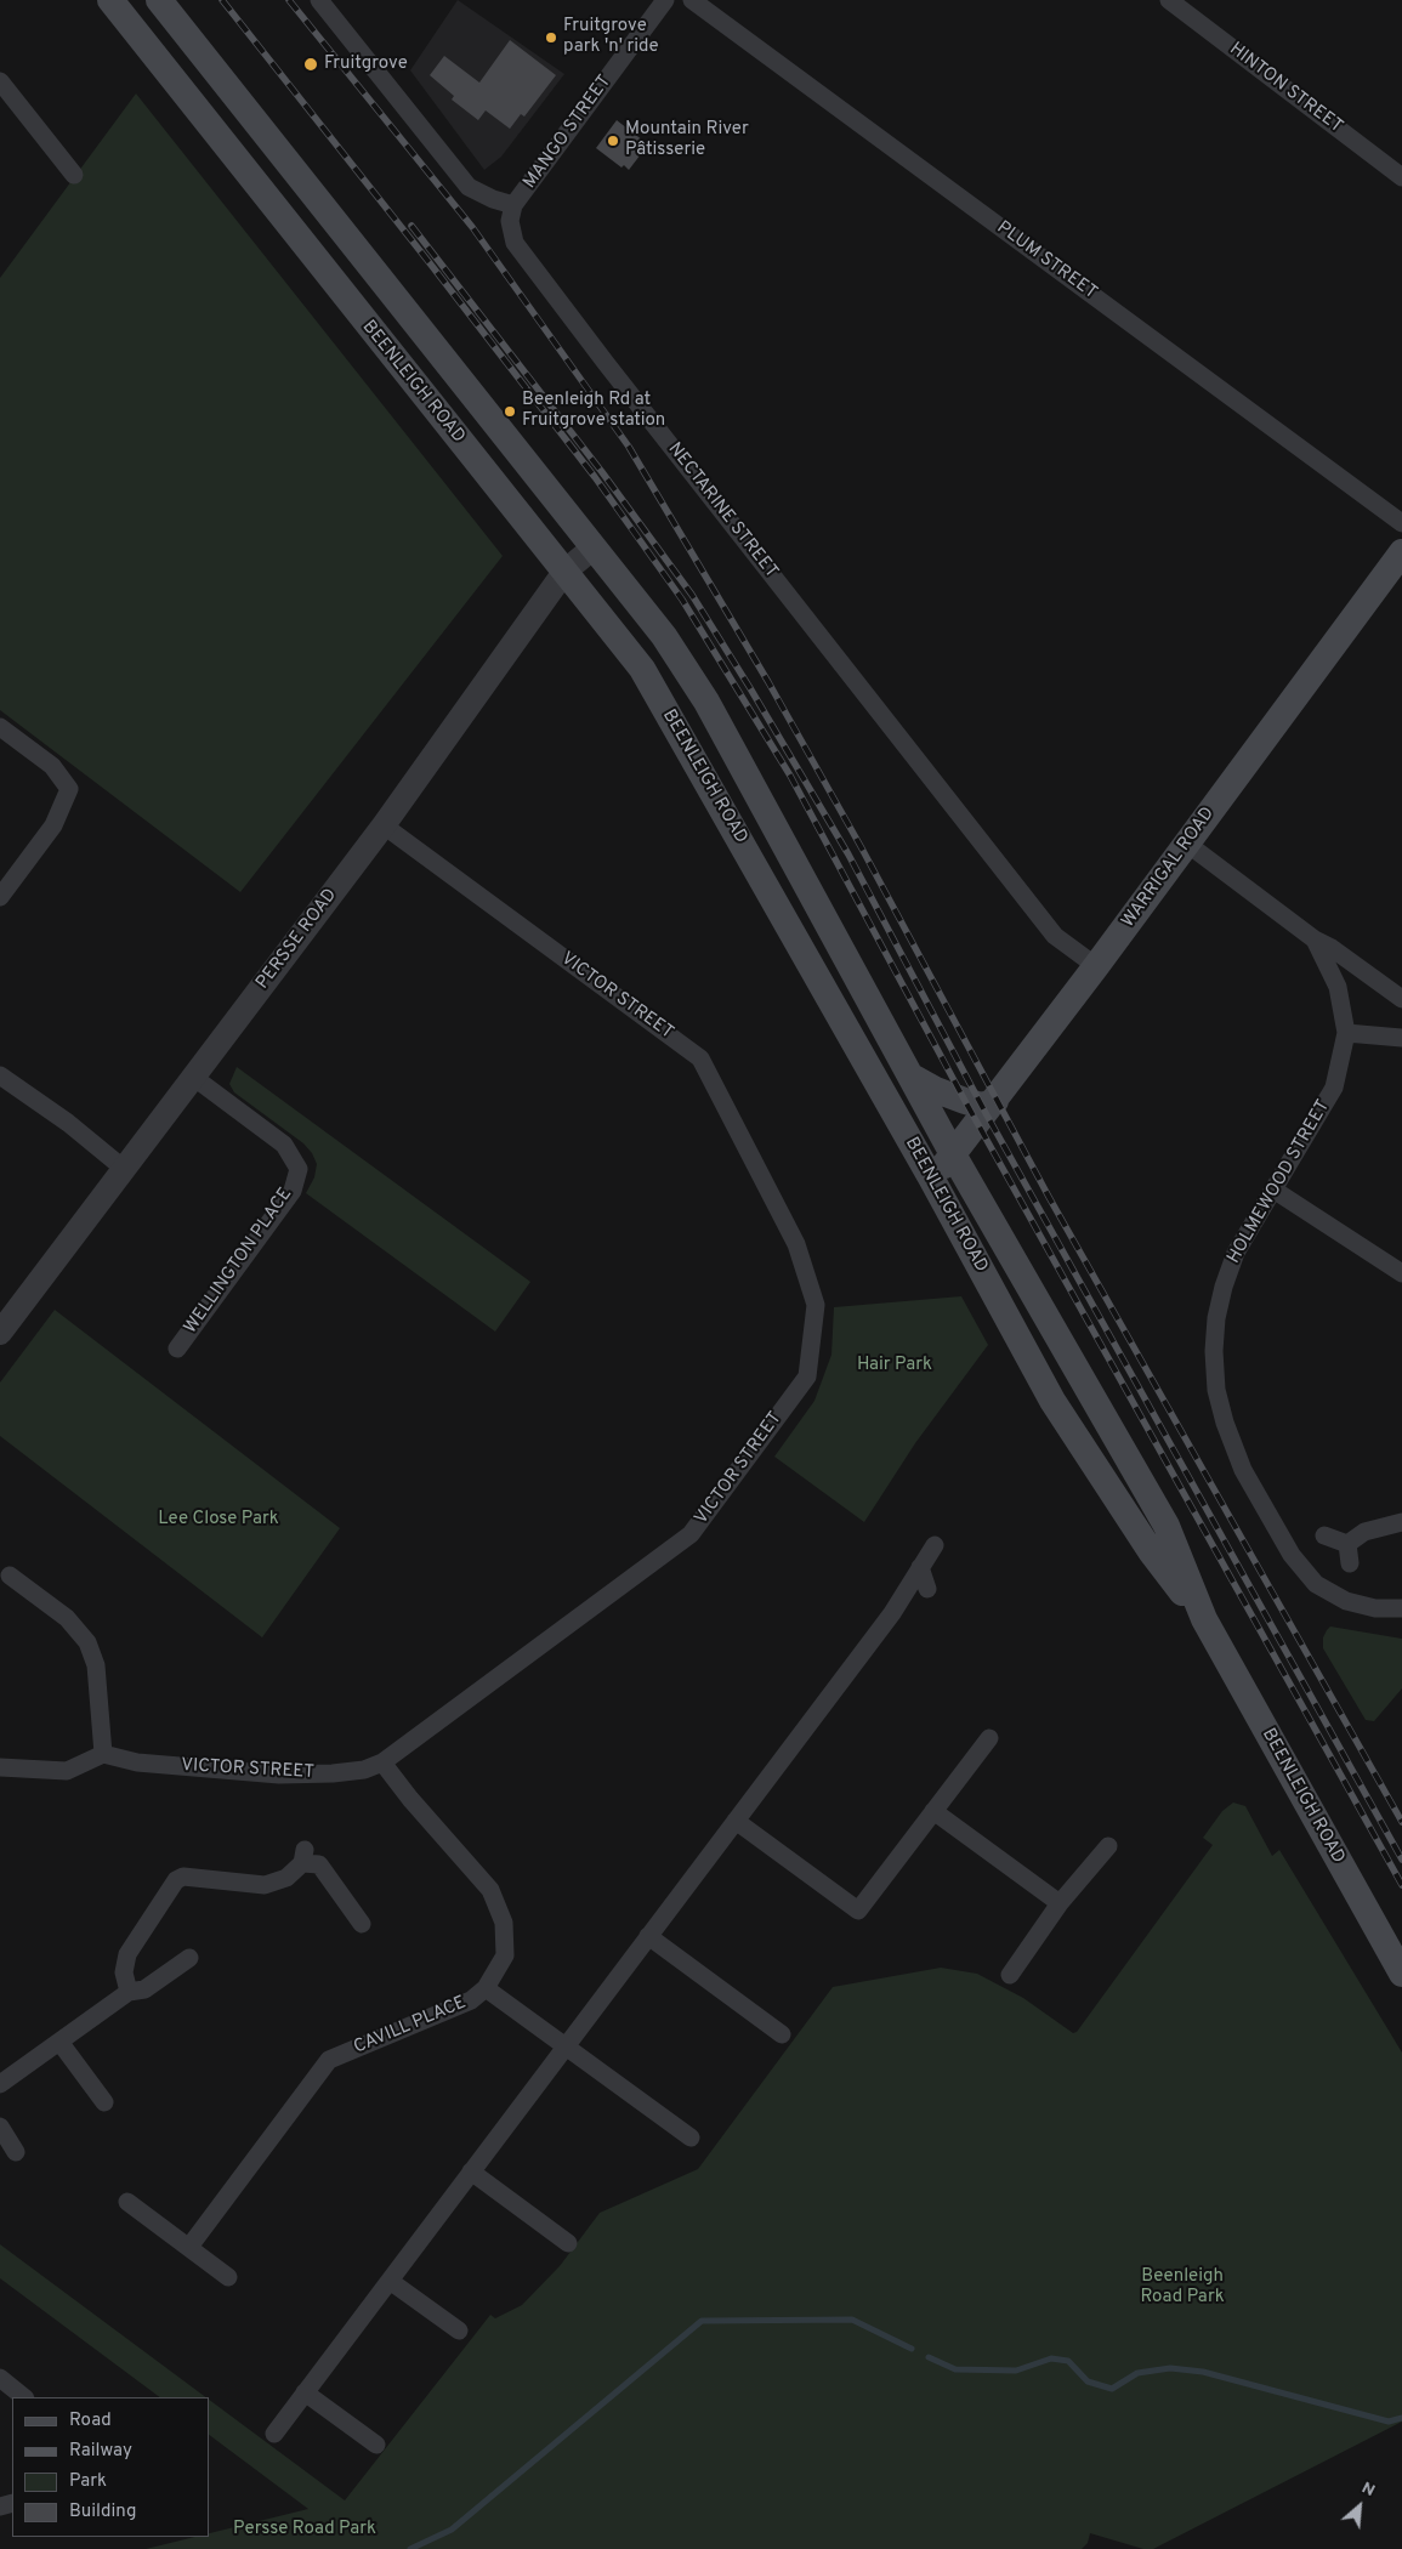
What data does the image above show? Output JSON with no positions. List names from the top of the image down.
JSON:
{
  "streets": {
    "main road": ["BEENLEIGH ROAD", "WARRIGAL ROAD"],
    "street": [
      "HINTON STREET",
      "MANGO STREET",
      "PLUM STREET",
      "NECTARINE STREET",
      "PERSSE ROAD",
      "VICTOR STREET",
      "HOLMEWOOD STREET",
      "WELLINGTON PLACE",
      "CAVILL PLACE"
    ]
  },
  "crossings": [
    ["MANGO STREET", "NECTARINE STREET"],
    ["BEENLEIGH ROAD", "WARRIGAL ROAD"],
    ["BEENLEIGH ROAD", "PERSSE ROAD"],
    ["NECTARINE STREET", "WARRIGAL ROAD"],
    ["WARRIGAL ROAD", "HOLMEWOOD STREET"],
    ["PERSSE ROAD", "VICTOR STREET"],
    ["PERSSE ROAD", "WELLINGTON PLACE"],
    ["VICTOR STREET", "CAVILL PLACE"]
  ],
  "parks": [
    "Hair Park",
    "Lee Close Park",
    "Beenleigh Road Park",
    "Persse Road Park"
  ],
  "places": [
    "Fruitgrove park 'n' ride",
    "Fruitgrove",
    "Mountain River Pâtisserie",
    "Beenleigh Rd at Fruitgrove station"
  ],
  "legend": [
    "Road",
    "Railway",
    "Park",
    "Building"
  ],
  "north": "top right"
}
